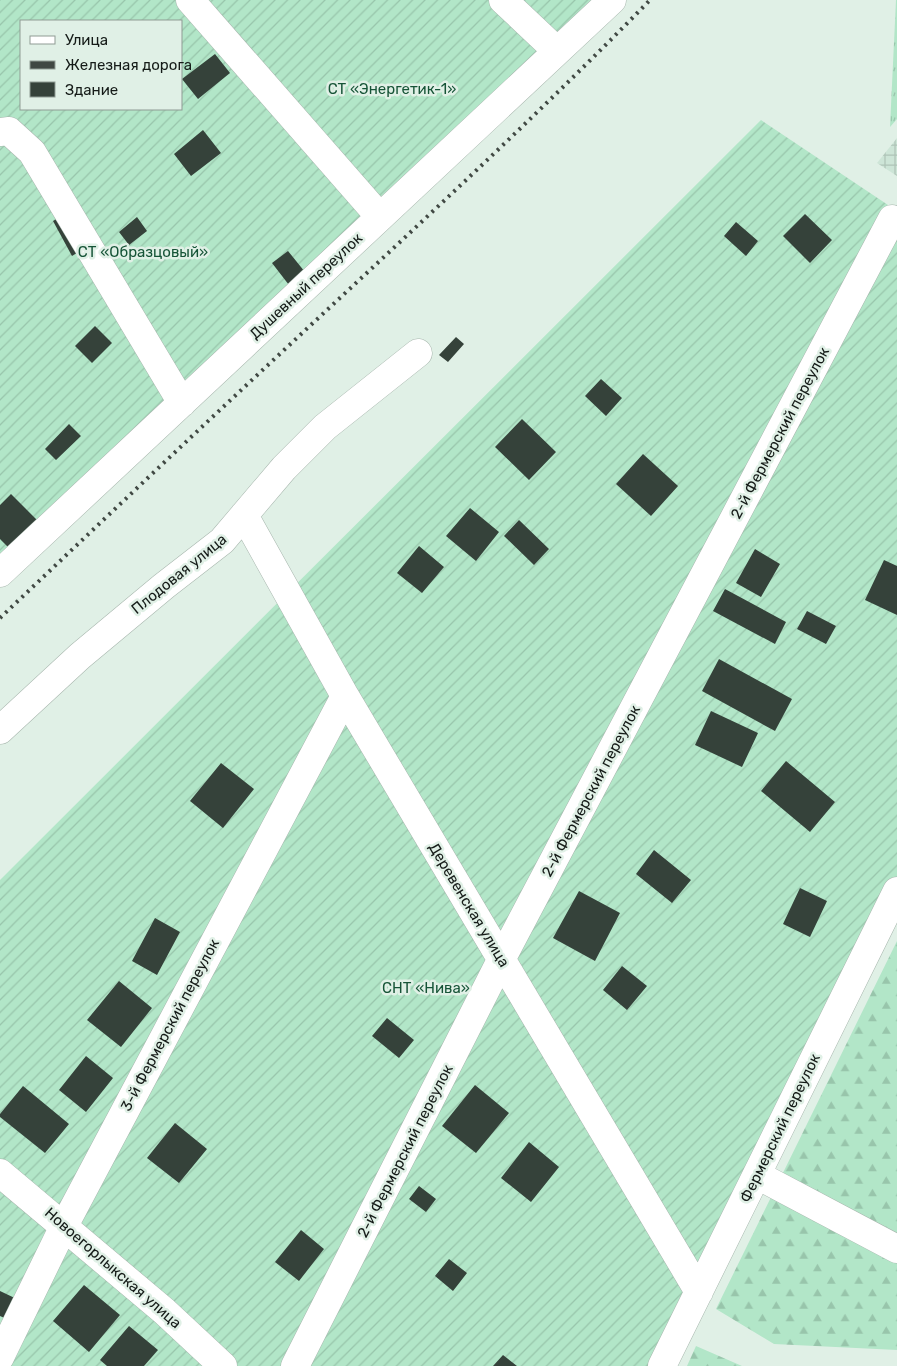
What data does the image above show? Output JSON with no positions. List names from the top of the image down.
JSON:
{
  "streets": {
    "street": [
      "Душевный переулок",
      "2-й Фермерский переулок",
      "Плодовая улица",
      "Деревенская улица",
      "3-й Фермерский переулок",
      "Фермерский переулок",
      "Новоегорлыкская улица"
    ]
  },
  "crossings": [
    ["2-й Фермерский переулок", "Деревенская улица"],
    ["Плодовая улица", "Деревенская улица"],
    ["Деревенская улица", "3-й Фермерский переулок"],
    ["Деревенская улица", "Фермерский переулок"],
    ["3-й Фермерский переулок", "Новоегорлыкская улица"]
  ],
  "parks": ["СТ «Энергетик-1»", "СТ «Образцовый»", "СНТ «Нива»"],
  "legend": ["Улица", "Железная дорога", "Здание"]
}
